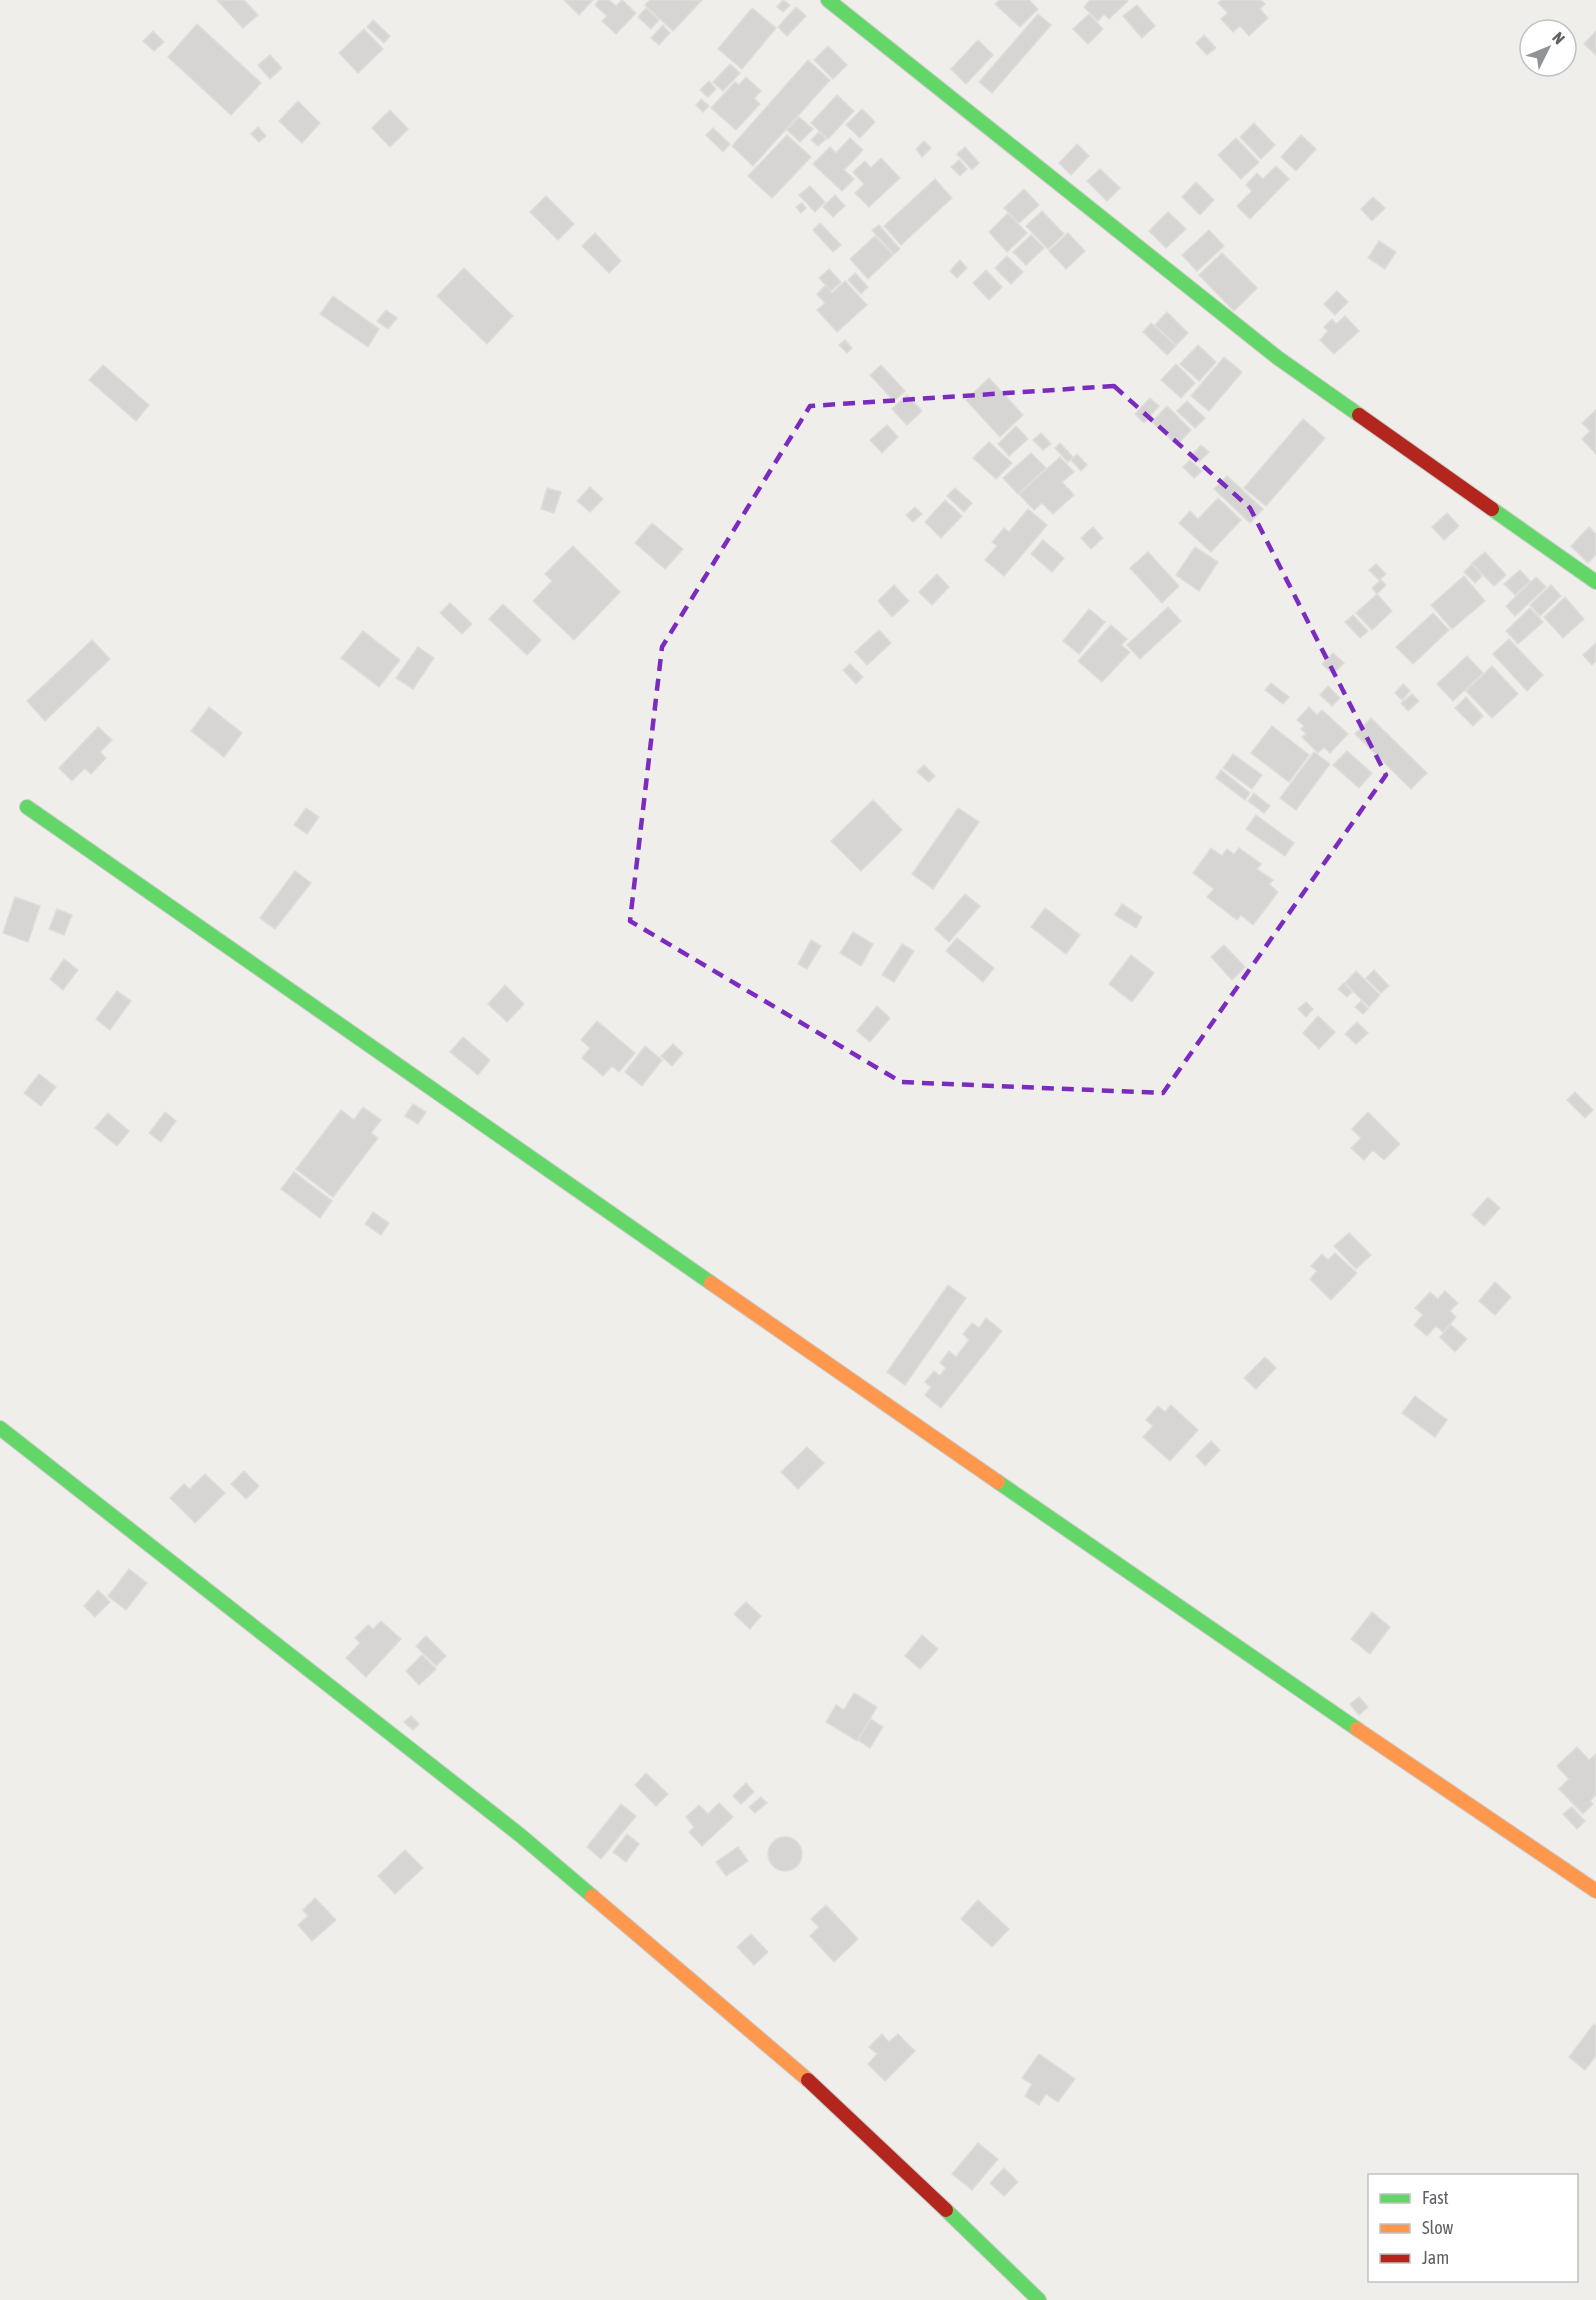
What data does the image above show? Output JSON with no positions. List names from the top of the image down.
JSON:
{
  "legend": ["Fast", "Slow", "Jam"],
  "north": "top right"
}
